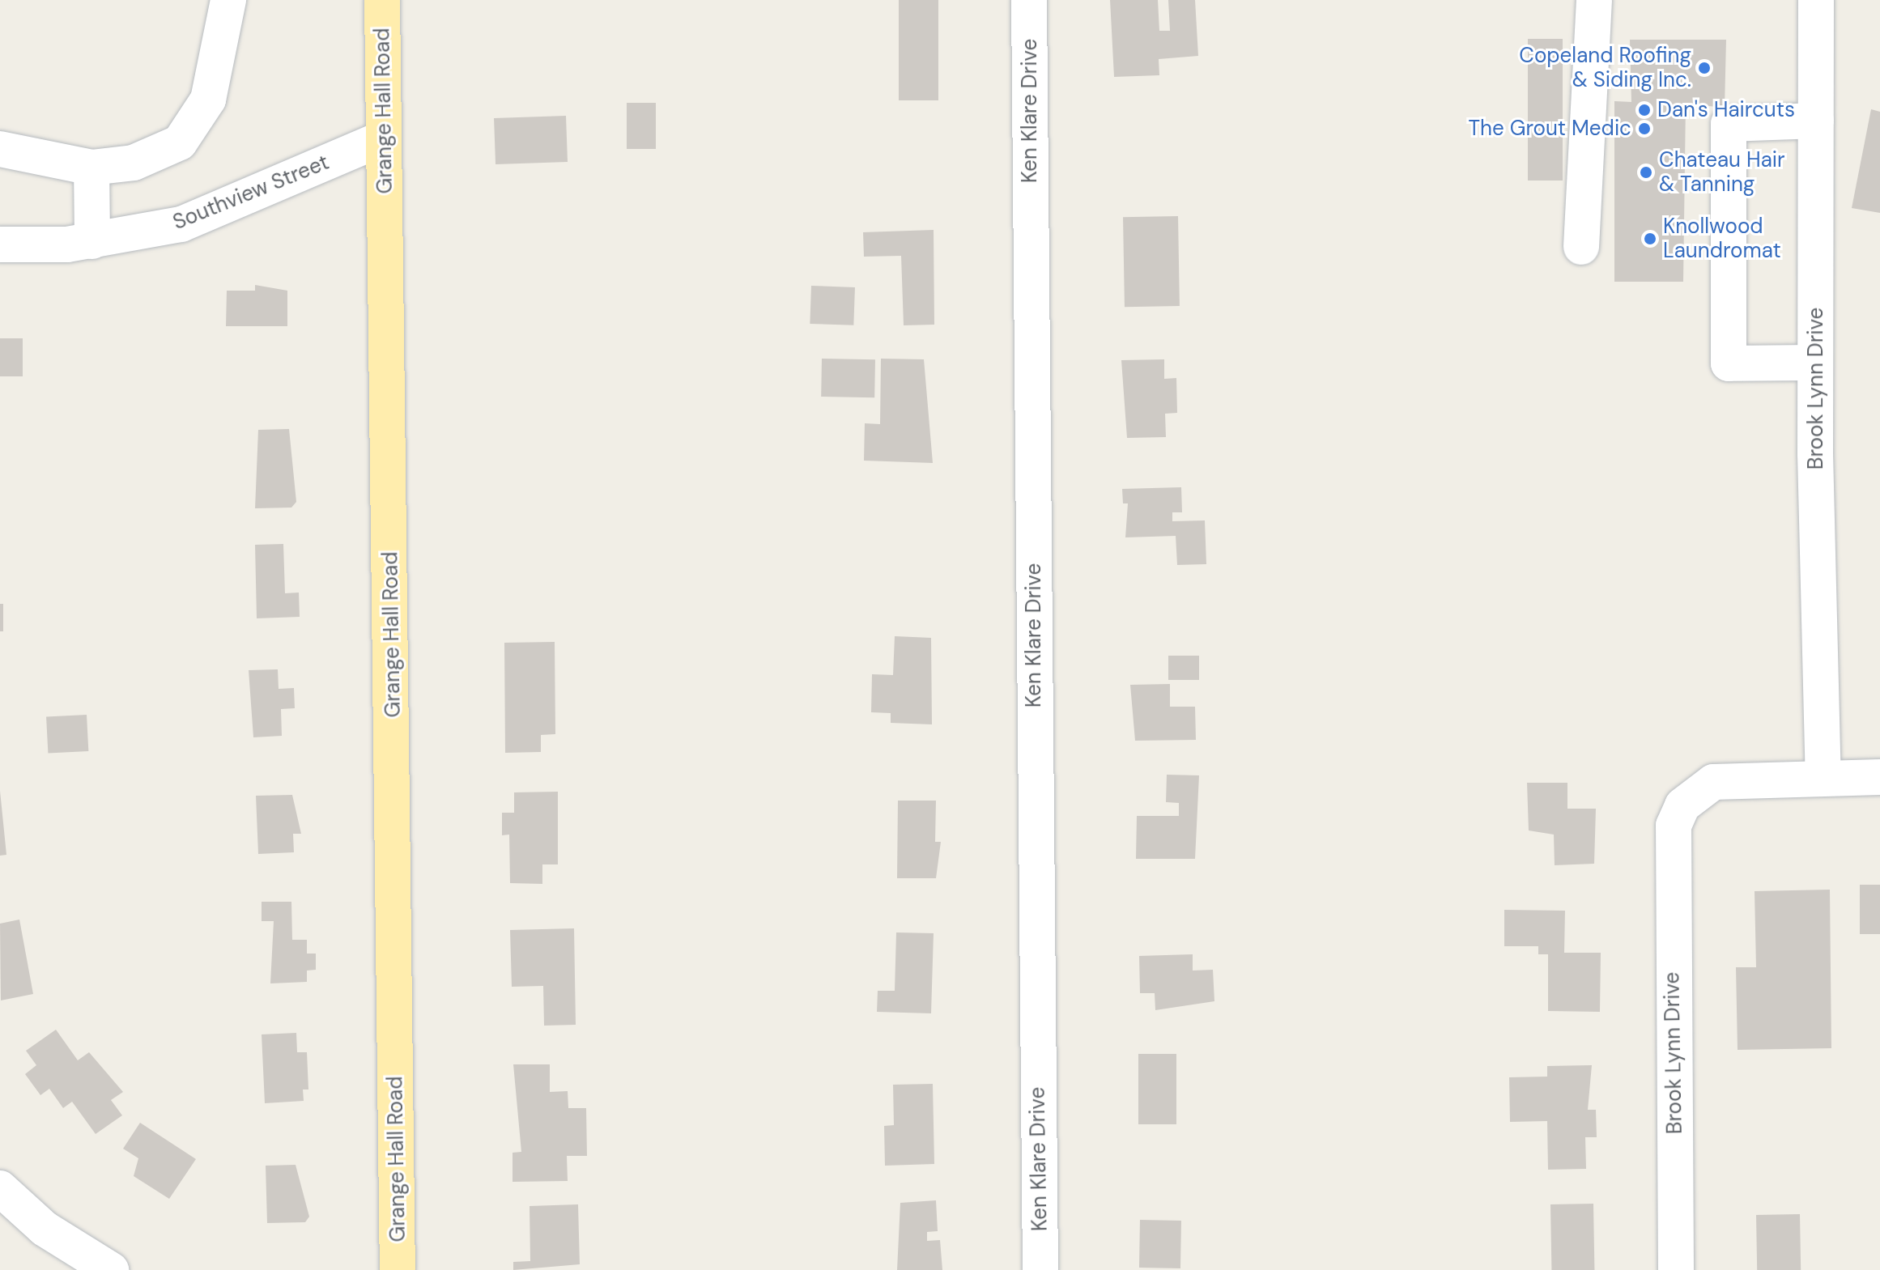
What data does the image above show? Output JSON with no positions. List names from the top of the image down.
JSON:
{
  "streets": {
    "main road": ["Grange Hall Road"],
    "street": ["Ken Klare Drive", "Southview Street", "Brook Lynn Drive"]
  },
  "crossings": [
    ["Grange Hall Road", "Southview Street"]
  ],
  "places": [
    "Copeland Roofing & Siding Inc.",
    "Dan's Haircuts",
    "The Grout Medic",
    "Chateau Hair & Tanning",
    "Knollwood Laundromat"
  ]
}
